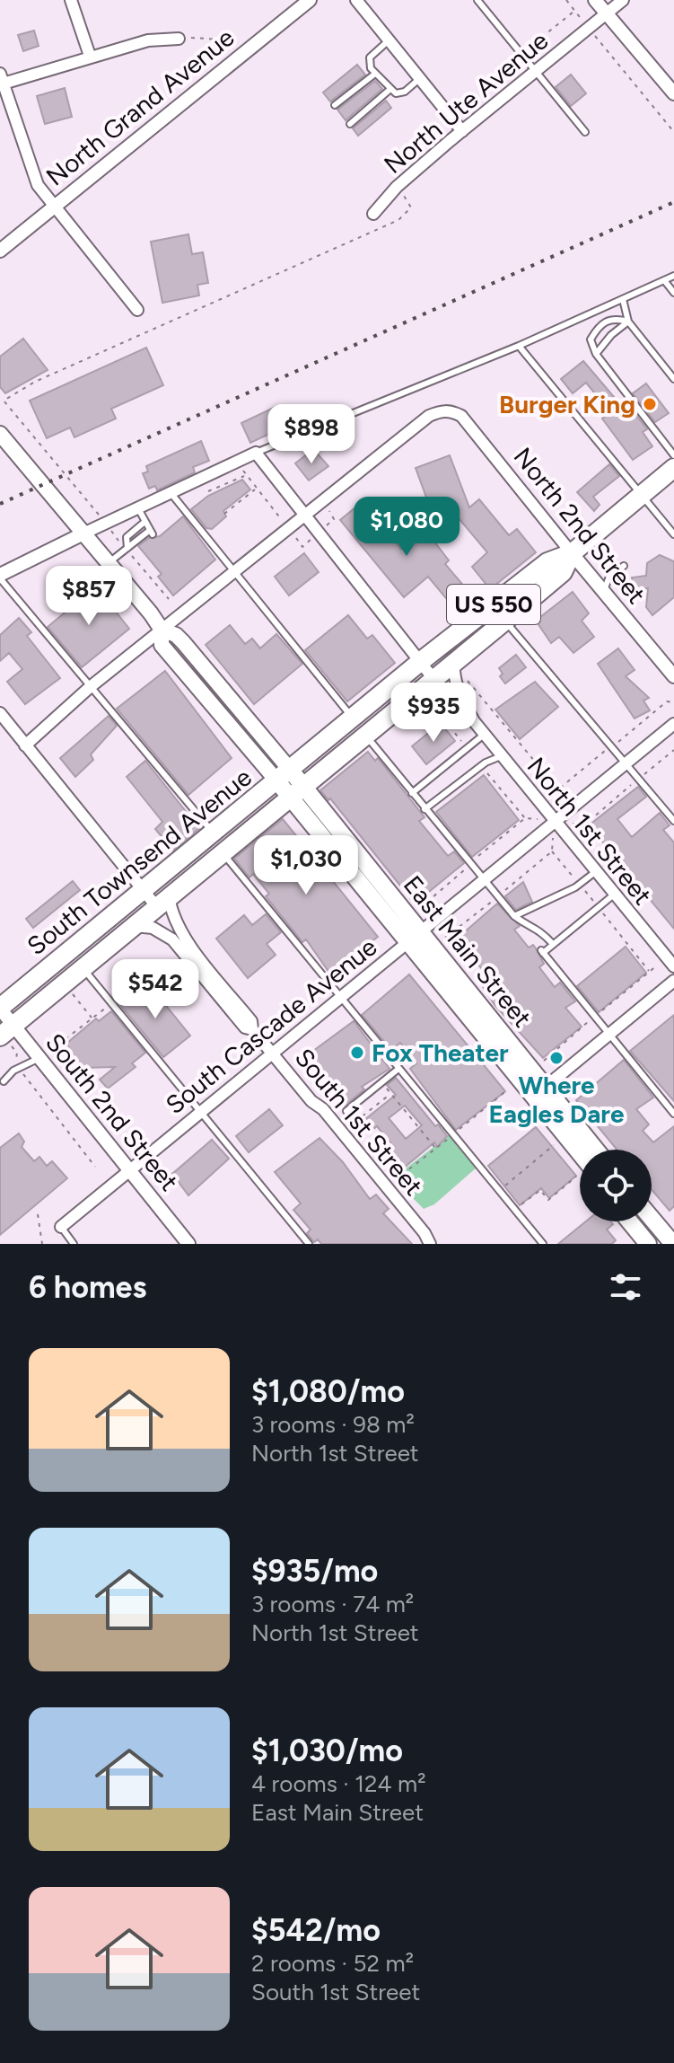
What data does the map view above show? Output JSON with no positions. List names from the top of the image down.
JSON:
{
  "streets": {
    "highway": ["US 550", "South Townsend Avenue"],
    "main road": ["East Main Street"],
    "street": [
      "North Ute Avenue",
      "North Grand Avenue",
      "North 2nd Street",
      "North 1st Street",
      "South Cascade Avenue",
      "South 2nd Street",
      "South 1st Street"
    ]
  },
  "crossings": [
    ["North 2nd Street", "US 550"],
    ["US 550", "North 1st Street"],
    ["US 550", "South Townsend Avenue"],
    ["US 550", "East Main Street"],
    ["North 1st Street", "South Cascade Avenue"],
    ["South Townsend Avenue", "East Main Street"],
    ["South Townsend Avenue", "South 2nd Street"],
    ["South Townsend Avenue", "South 1st Street"],
    ["East Main Street", "South Cascade Avenue"],
    ["South Cascade Avenue", "South 2nd Street"],
    ["South Cascade Avenue", "South 1st Street"]
  ],
  "places": ["Burger King", "Fox Theater", "Where Eagles Dare"],
  "page": {
    "price": [
      "$898",
      "$1,080",
      "$857",
      "$935",
      "$1,030",
      "$542"
    ],
    "heading": "6 homes",
    "list": [
      {
        "name": "$1,080/mo",
        "note": "3 rooms · 98 m² · North 1st Street"
      },
      {
        "name": "$935/mo",
        "note": "3 rooms · 74 m² · North 1st Street"
      },
      {
        "name": "$1,030/mo",
        "note": "4 rooms · 124 m² · East Main Street"
      },
      {
        "name": "$542/mo",
        "note": "2 rooms · 52 m² · South 1st Street"
      }
    ]
  }
}
